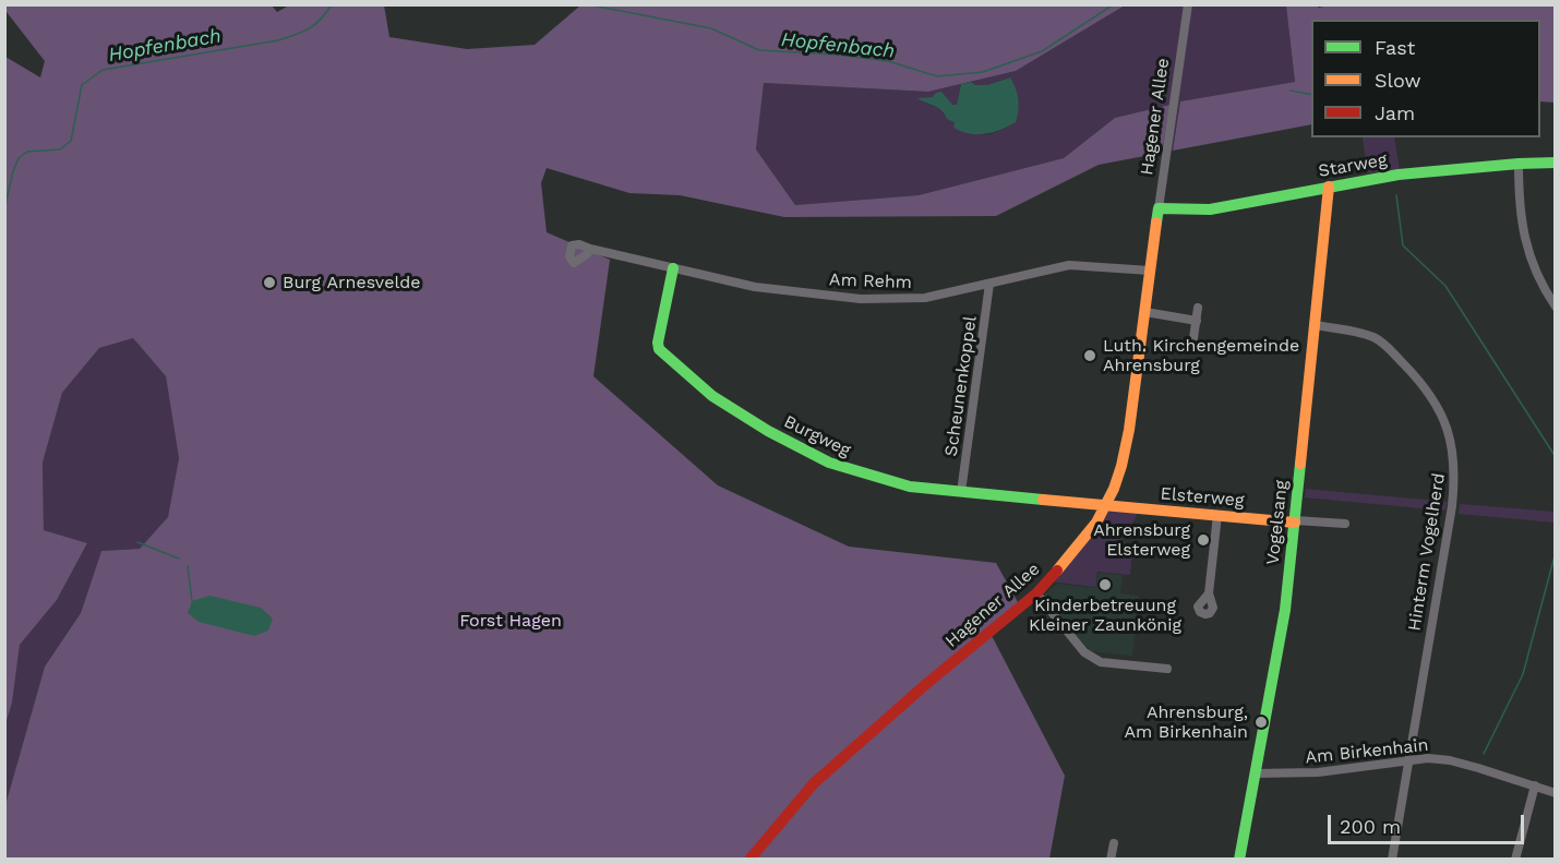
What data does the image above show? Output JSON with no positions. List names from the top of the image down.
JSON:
{
  "streets": {
    "street": [
      "Hagener Allee",
      "Starweg",
      "Am Rehm",
      "Scheunenkoppel",
      "Burgweg",
      "Elsterweg",
      "Vogelsang",
      "Hinterm Vogelherd",
      "Am Birkenhain"
    ]
  },
  "crossings": [
    ["Hagener Allee", "Starweg"],
    ["Hagener Allee", "Am Rehm"],
    ["Hagener Allee", "Burgweg"],
    ["Hagener Allee", "Elsterweg"],
    ["Starweg", "Vogelsang"],
    ["Am Rehm", "Scheunenkoppel"],
    ["Am Rehm", "Burgweg"],
    ["Scheunenkoppel", "Burgweg"],
    ["Burgweg", "Elsterweg"],
    ["Elsterweg", "Vogelsang"],
    ["Vogelsang", "Hinterm Vogelherd"],
    ["Vogelsang", "Am Birkenhain"],
    ["Hinterm Vogelherd", "Am Birkenhain"]
  ],
  "water": ["Hopfenbach"],
  "parks": ["Forst Hagen"],
  "places": [
    "Burg Arnesvelde",
    "Luth. Kirchengemeinde Ahrensburg",
    "Ahrensburg Elsterweg",
    "Kinderbetreuung Kleiner Zaunkönig",
    "Ahrensburg, Am Birkenhain"
  ],
  "legend": ["Fast", "Slow", "Jam"],
  "scale_bar": "200 m"
}
